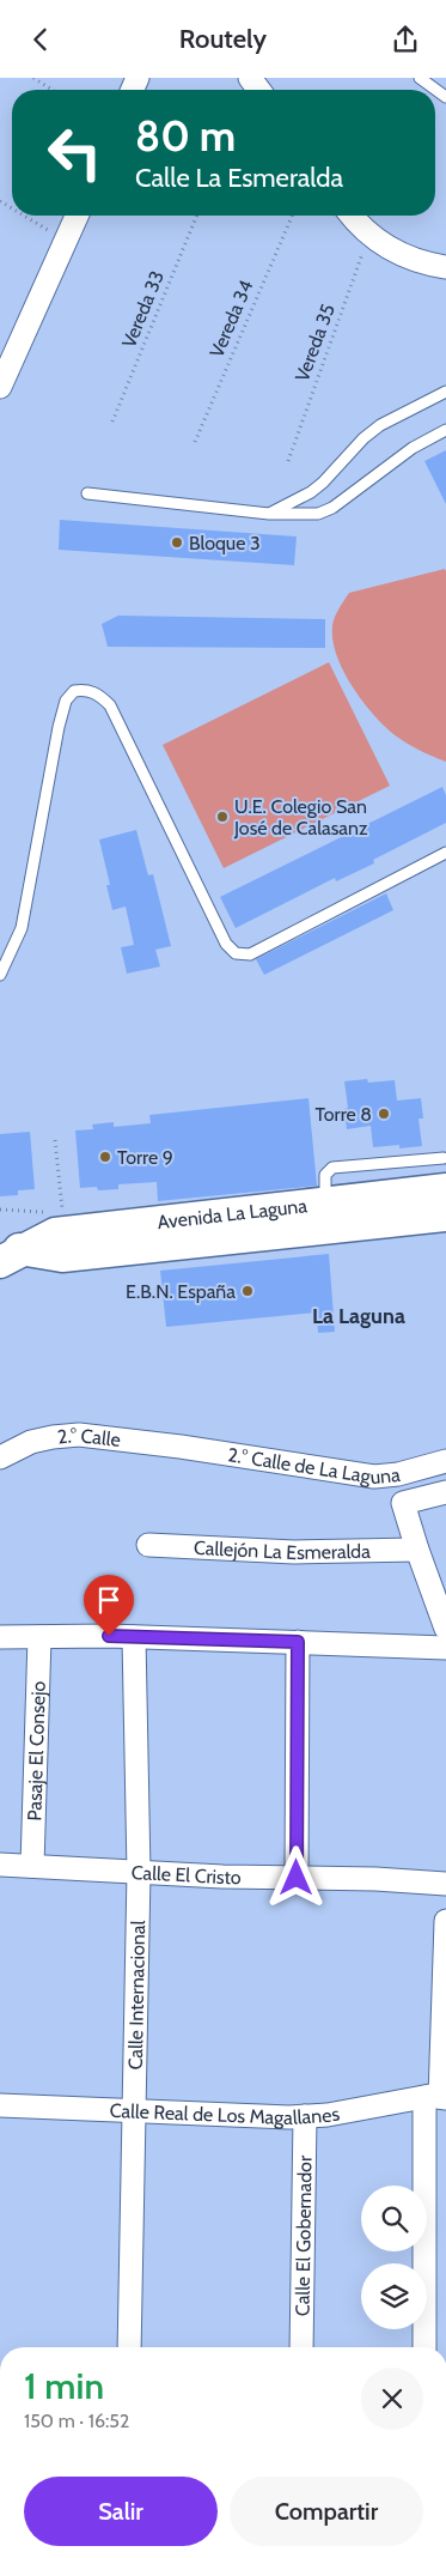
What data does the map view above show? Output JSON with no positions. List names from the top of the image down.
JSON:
{
  "streets": {
    "street": [
      "Avenida La Laguna",
      "2.° Calle",
      "2.° Calle de La Laguna",
      "Callejón La Esmeralda",
      "Pasaje El Consejo",
      "Calle El Cristo",
      "Calle Internacional",
      "Calle Real de Los Magallanes",
      "Calle El Gobernador"
    ],
    "path": ["Vereda 33", "Vereda 34", "Vereda 35"]
  },
  "crossings": [
    ["2.° Calle", "2.° Calle de La Laguna"],
    ["2.° Calle de La Laguna", "Callejón La Esmeralda"],
    ["Pasaje El Consejo", "Calle El Cristo"],
    ["Calle El Cristo", "Calle Internacional"],
    ["Calle Internacional", "Calle Real de Los Magallanes"],
    ["Calle Real de Los Magallanes", "Calle El Gobernador"]
  ],
  "districts": ["La Laguna"],
  "places": [
    "Bloque 3",
    "U.E. Colegio San José de Calasanz",
    "Torre 8",
    "Torre 9",
    "E.B.N. España"
  ],
  "page": {
    "header": "Routely",
    "turn": ["80 m", "Calle La Esmeralda"],
    "heading": ["1 min", "150 m · 16:52"],
    "buttons": ["Salir", "Compartir"]
  }
}
